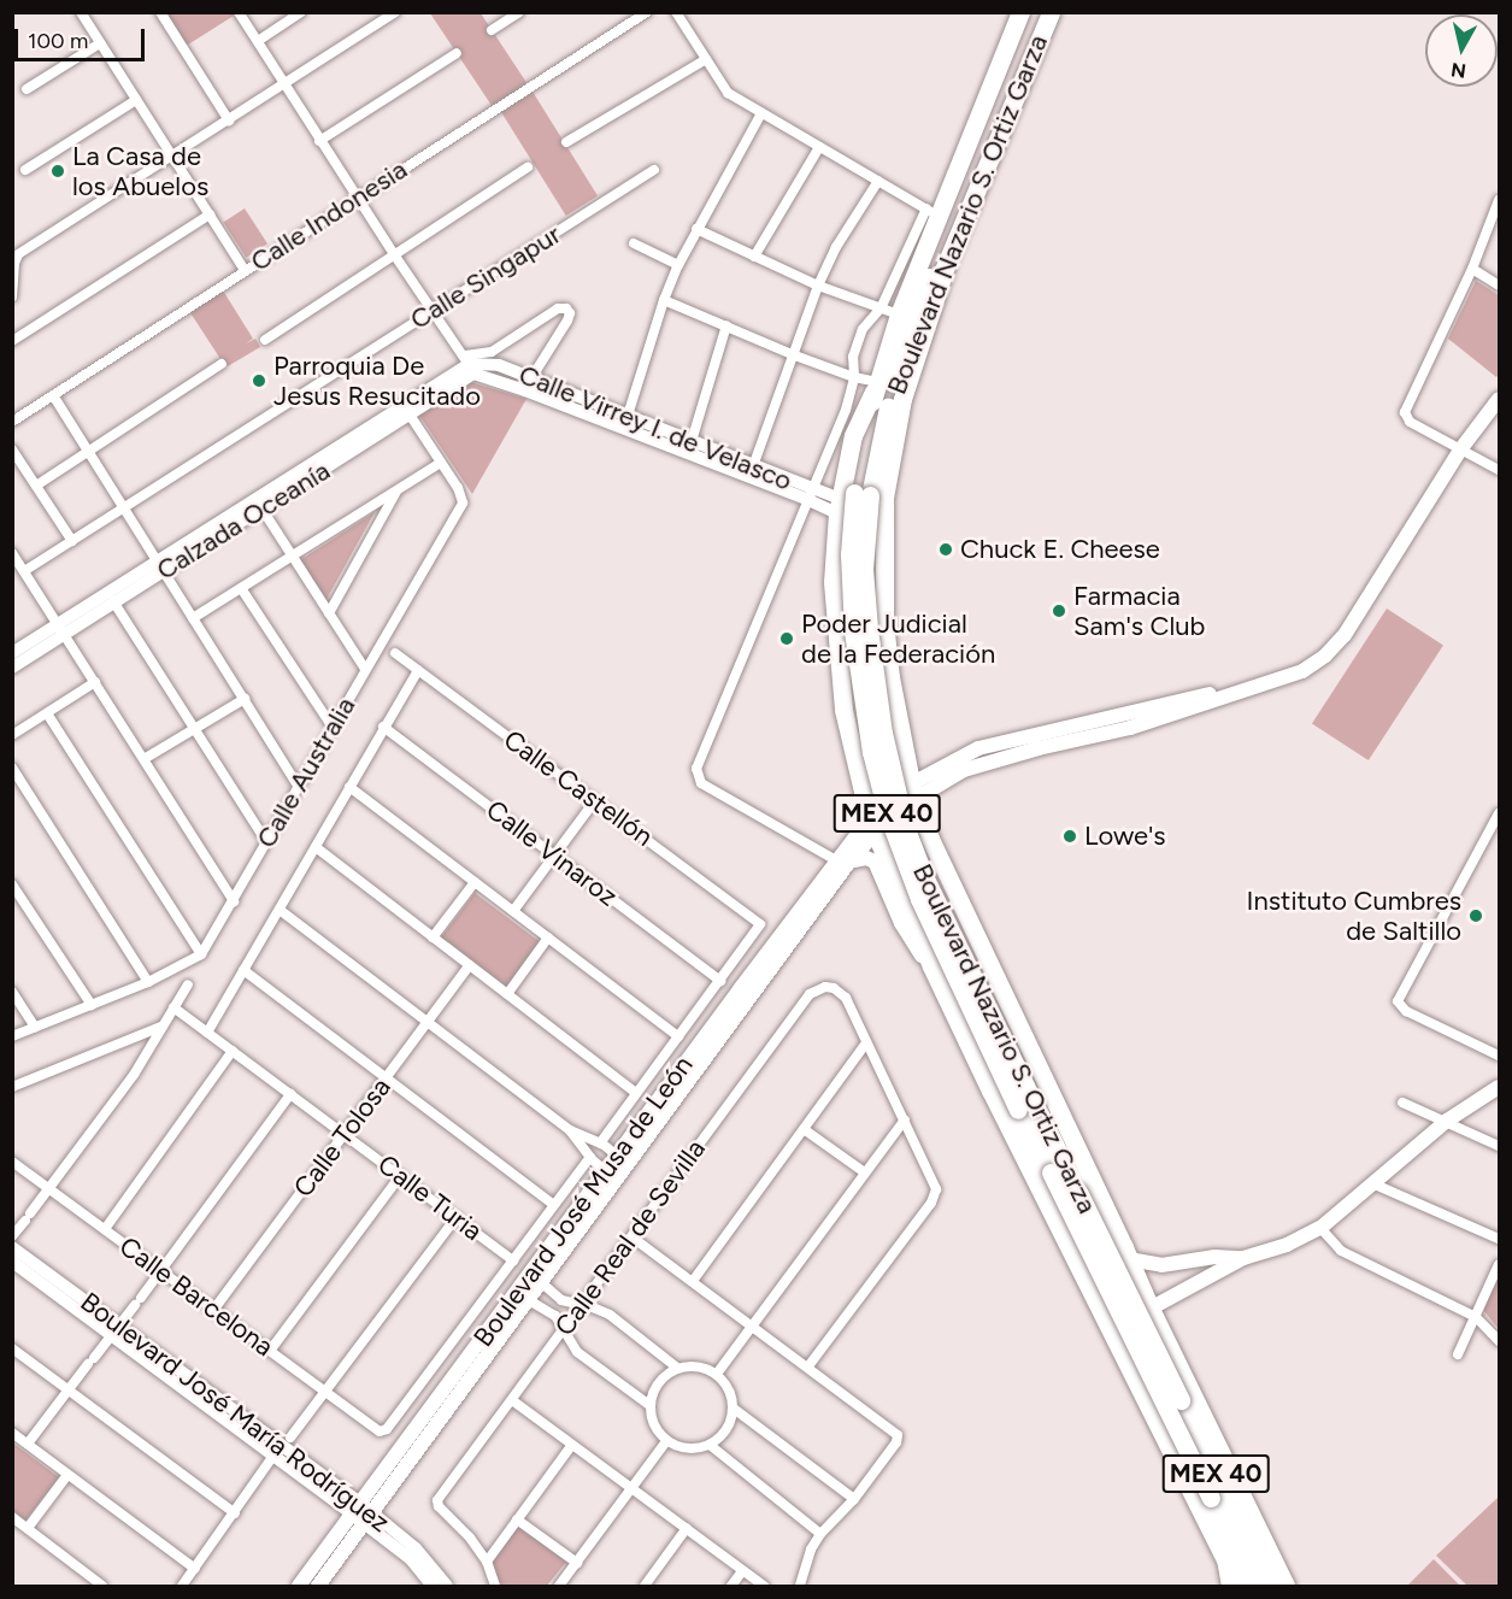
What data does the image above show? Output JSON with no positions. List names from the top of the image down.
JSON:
{
  "streets": {
    "highway": ["Boulevard Nazario S. Ortiz Garza", "MEX 40"],
    "main road": ["Boulevard José Musa de León"],
    "street": [
      "Calle Indonesia",
      "Calle Singapur",
      "Calle Virrey I. de Velasco",
      "Calzada Oceanía",
      "Calle Australia",
      "Calle Castellón",
      "Calle Vinaroz",
      "Calle Tolosa",
      "Calle Turia",
      "Calle Real de Sevilla",
      "Calle Barcelona",
      "Boulevard José María Rodríguez"
    ]
  },
  "crossings": [
    ["Boulevard Nazario S. Ortiz Garza", "Calle Virrey I. de Velasco"],
    ["Calle Virrey I. de Velasco", "Calzada Oceanía"],
    ["Calzada Oceanía", "Calle Australia"],
    ["Calle Castellón", "Calle Vinaroz"],
    ["Calle Tolosa", "Calle Turia"],
    ["Calle Tolosa", "Calle Barcelona"],
    ["Calle Turia", "Calle Barcelona"],
    ["Boulevard José Musa de León", "Boulevard José María Rodríguez"]
  ],
  "places": [
    "La Casa de los Abuelos",
    "Parroquia De Jesus Resucitado",
    "Chuck E. Cheese",
    "Farmacia Sam's Club",
    "Poder Judicial de la Federación",
    "Lowe's",
    "Instituto Cumbres de Saltillo"
  ],
  "scale_bar": "100 m",
  "north": "bottom"
}
